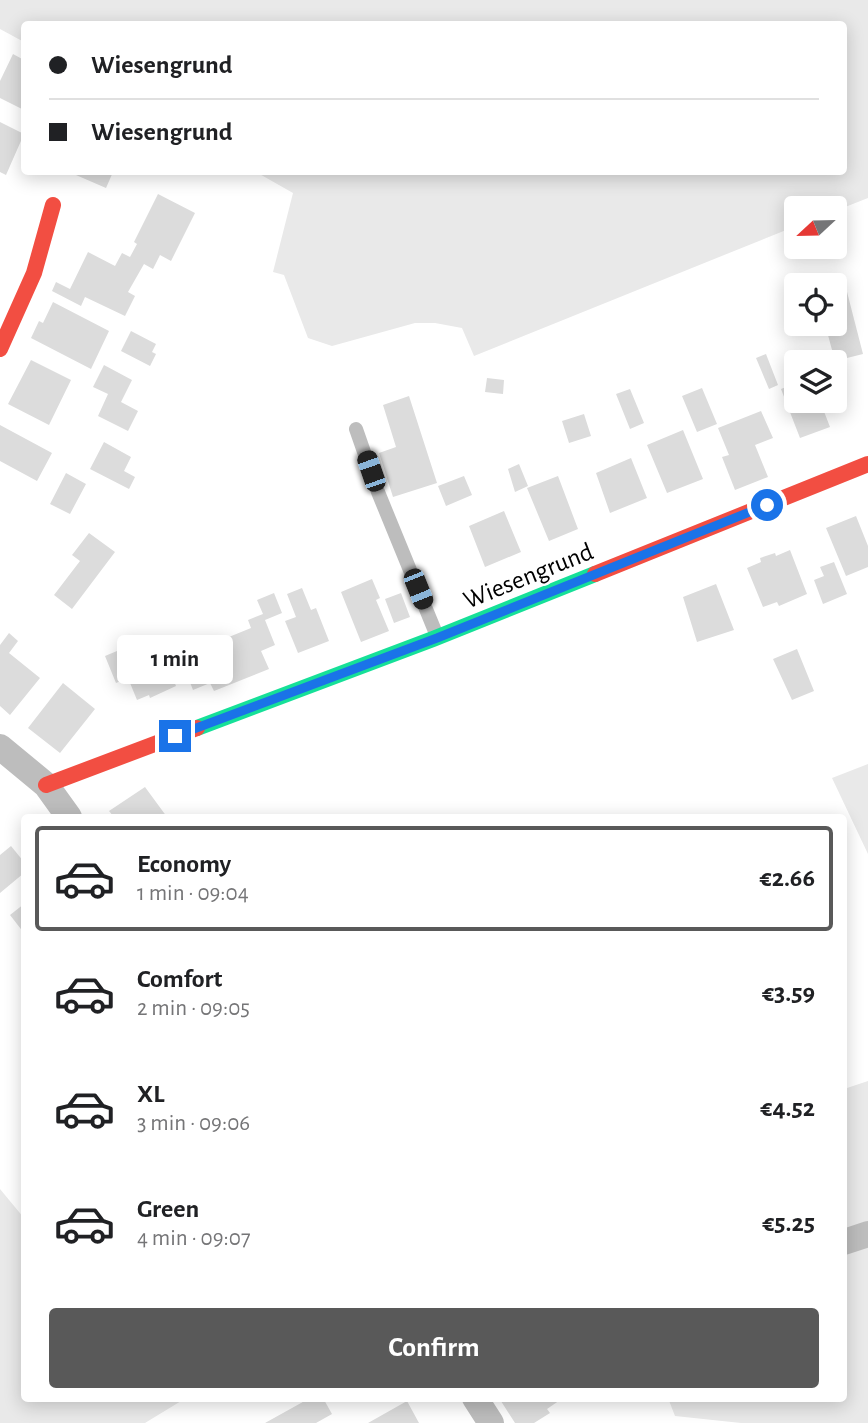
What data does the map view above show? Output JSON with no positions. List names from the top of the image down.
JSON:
{
  "streets": {
    "street": ["Wiesengrund"]
  },
  "north": "left",
  "page": {
    "banner": ["Wiesengrund", "Wiesengrund"],
    "bubble": "1 min",
    "list": [
      {
        "name": "Economy",
        "note": "1 min · 09:04",
        "value": "€2.66"
      },
      {
        "name": "Comfort",
        "note": "2 min · 09:05",
        "value": "€3.59"
      },
      {
        "name": "XL",
        "note": "3 min · 09:06",
        "value": "€4.52"
      },
      {
        "name": "Green",
        "note": "4 min · 09:07",
        "value": "€5.25"
      }
    ],
    "buttons": "Confirm"
  }
}
